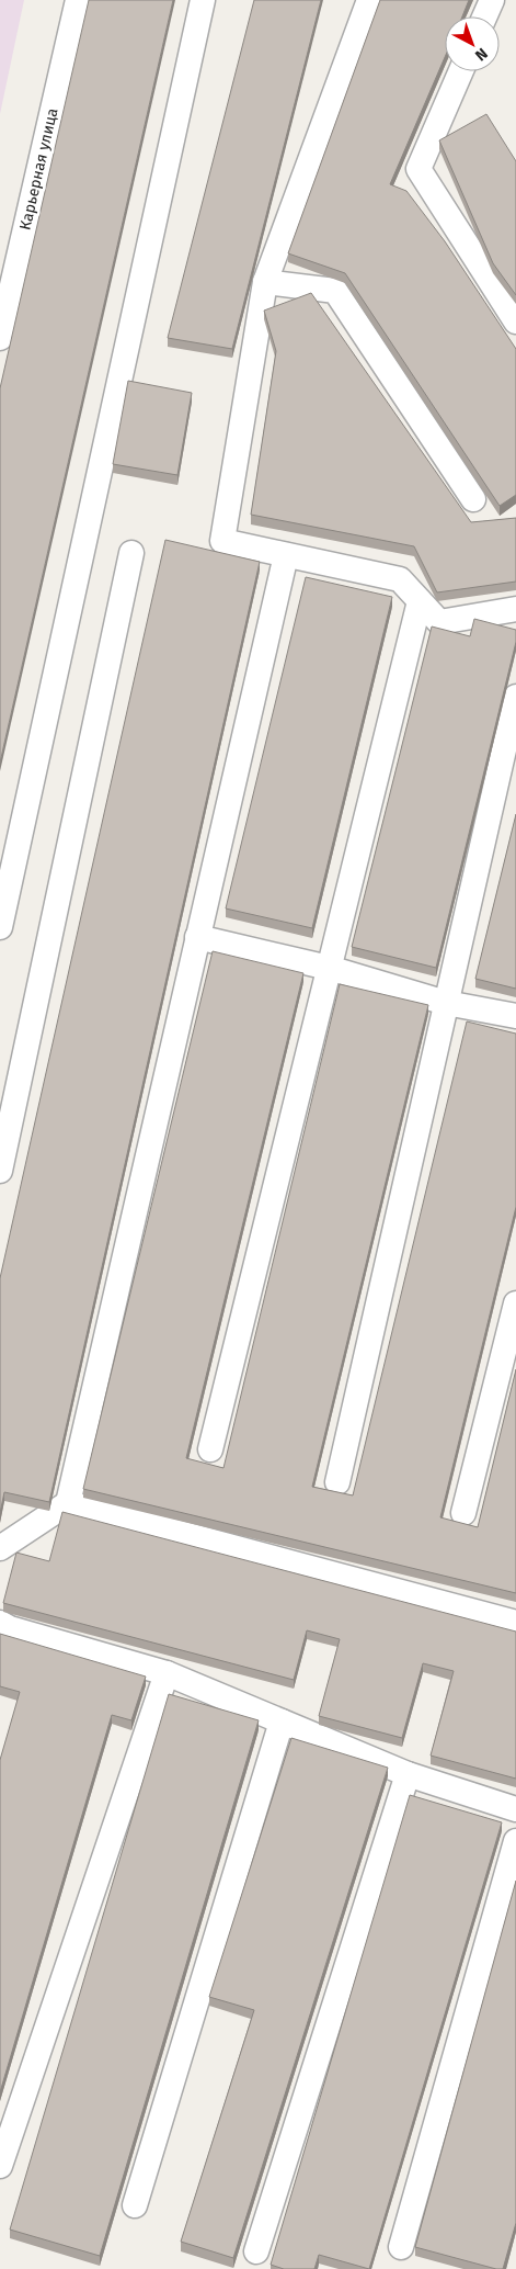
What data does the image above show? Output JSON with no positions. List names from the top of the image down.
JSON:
{
  "streets": {
    "lane": ["Карьерная улица"]
  },
  "north": "bottom right"
}
